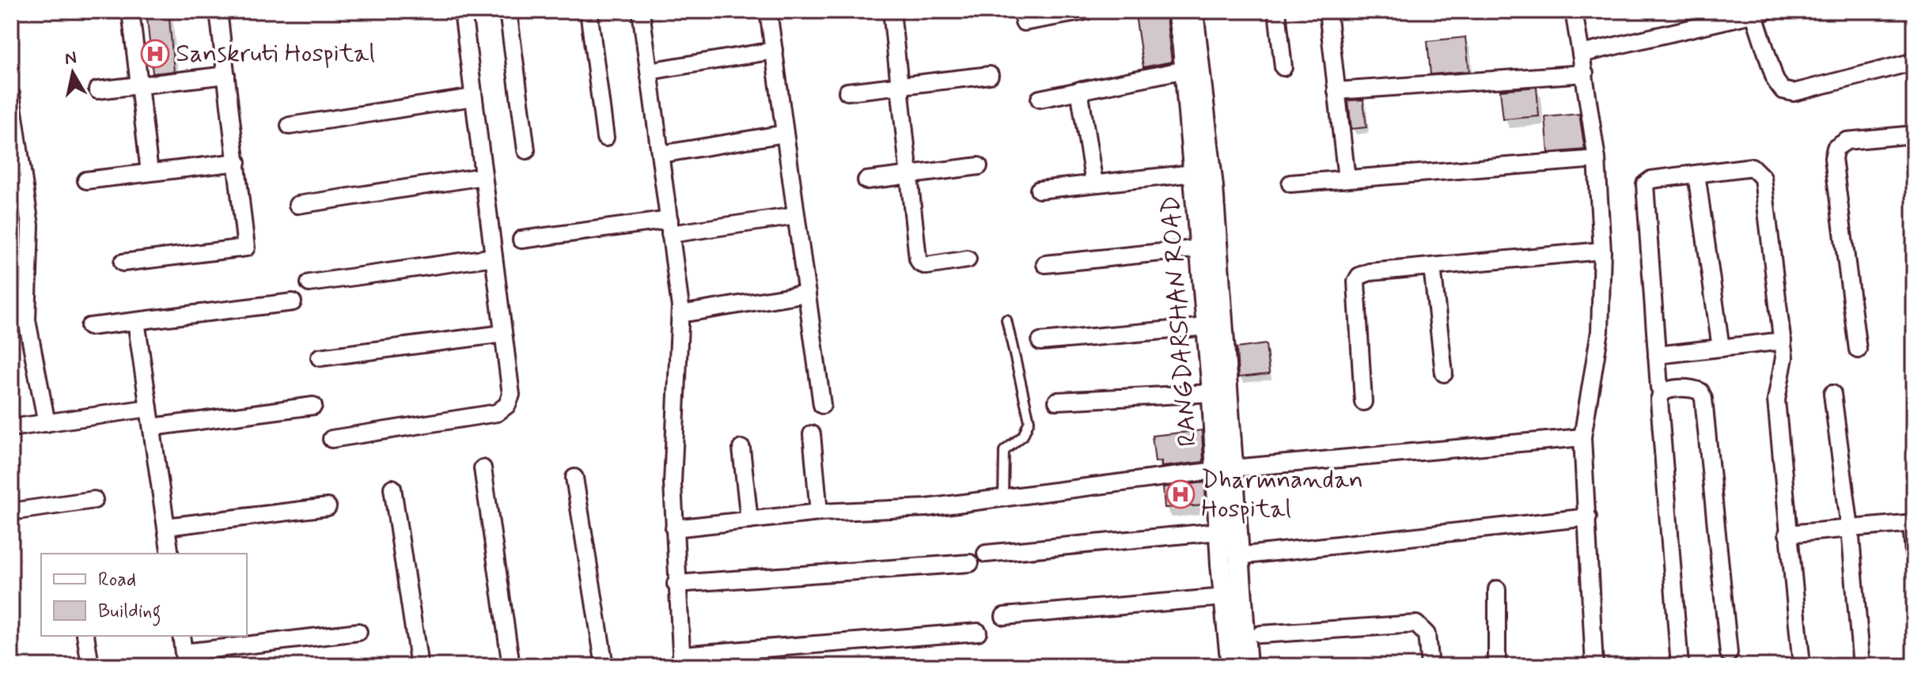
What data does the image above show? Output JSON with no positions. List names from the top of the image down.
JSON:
{
  "streets": {
    "street": ["RANGDARSHAN ROAD"]
  },
  "places": {
    "hospital": ["Sanskruti Hospital", "Dharmnandan Hospital"]
  },
  "legend": ["Road", "Building"],
  "north": "top"
}
